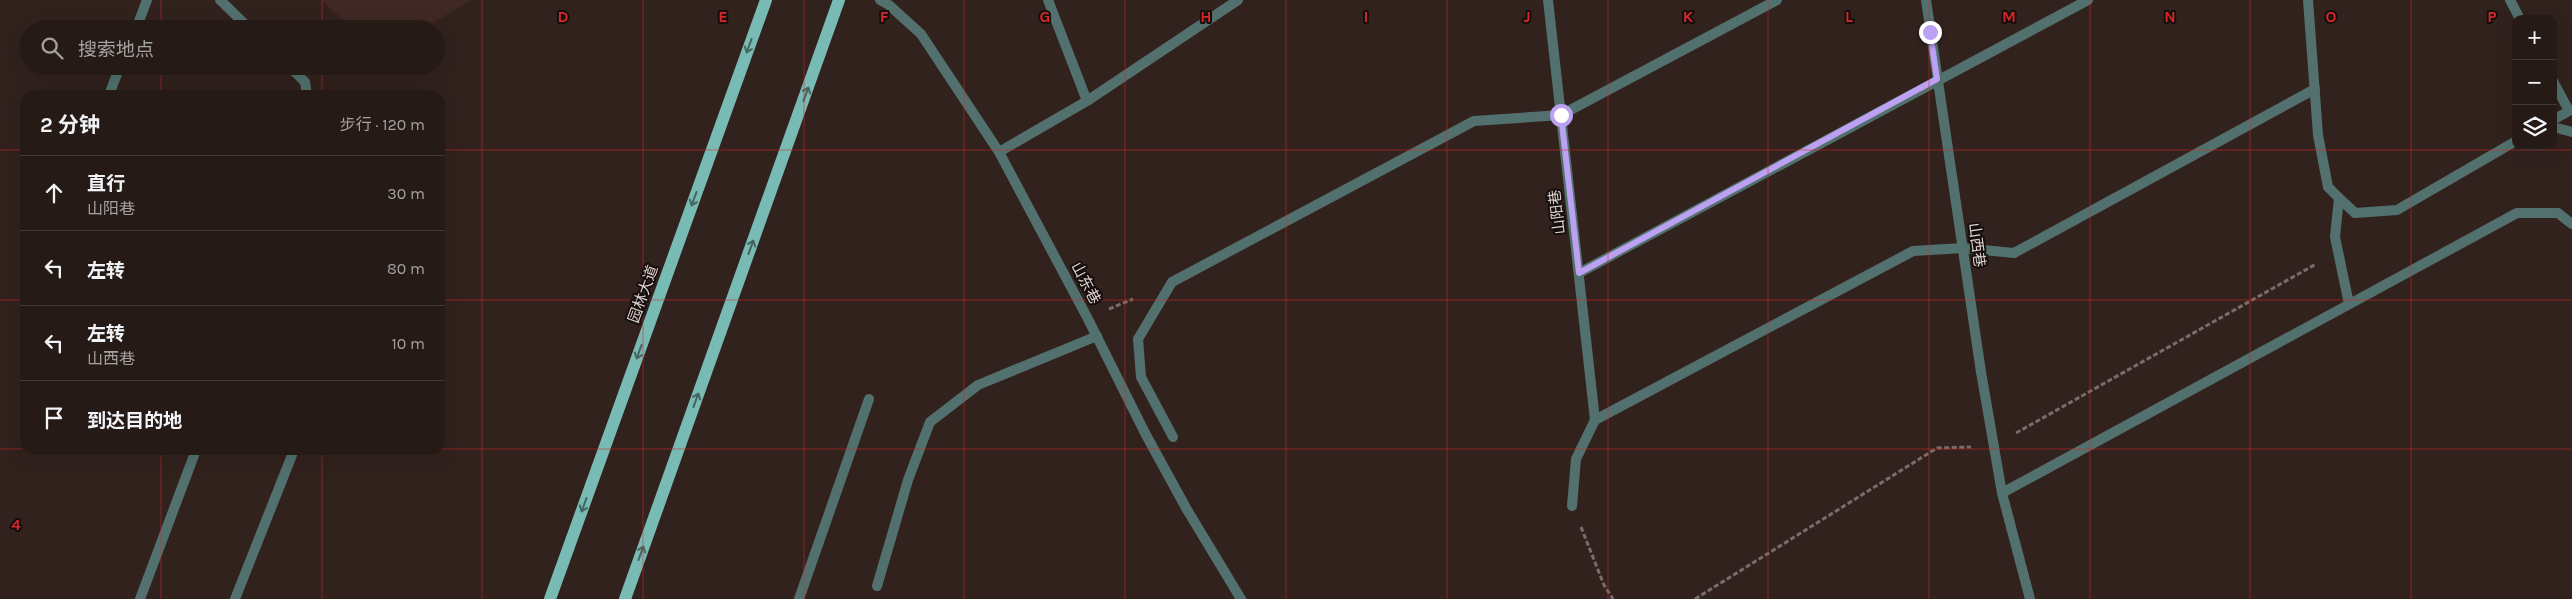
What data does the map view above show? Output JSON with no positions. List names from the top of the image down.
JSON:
{
  "streets": {
    "main road": ["园林大道"],
    "street": ["山阳巷", "山西巷", "山东巷"]
  },
  "page": {
    "map_buttons": ["+", "−"],
    "search": "搜索地点",
    "heading": ["2 分钟", "步行 · 120 m"],
    "list": [
      ["直行", "山阳巷", "30 m"],
      ["左转", "80 m"],
      ["左转", "山西巷", "10 m"],
      "到达目的地"
    ]
  },
  "grid": {
    "columns": [
      "D",
      "E",
      "F",
      "G",
      "H",
      "I",
      "J",
      "K",
      "L",
      "M",
      "N",
      "O",
      "P"
    ],
    "rows": ["4"]
  }
}
